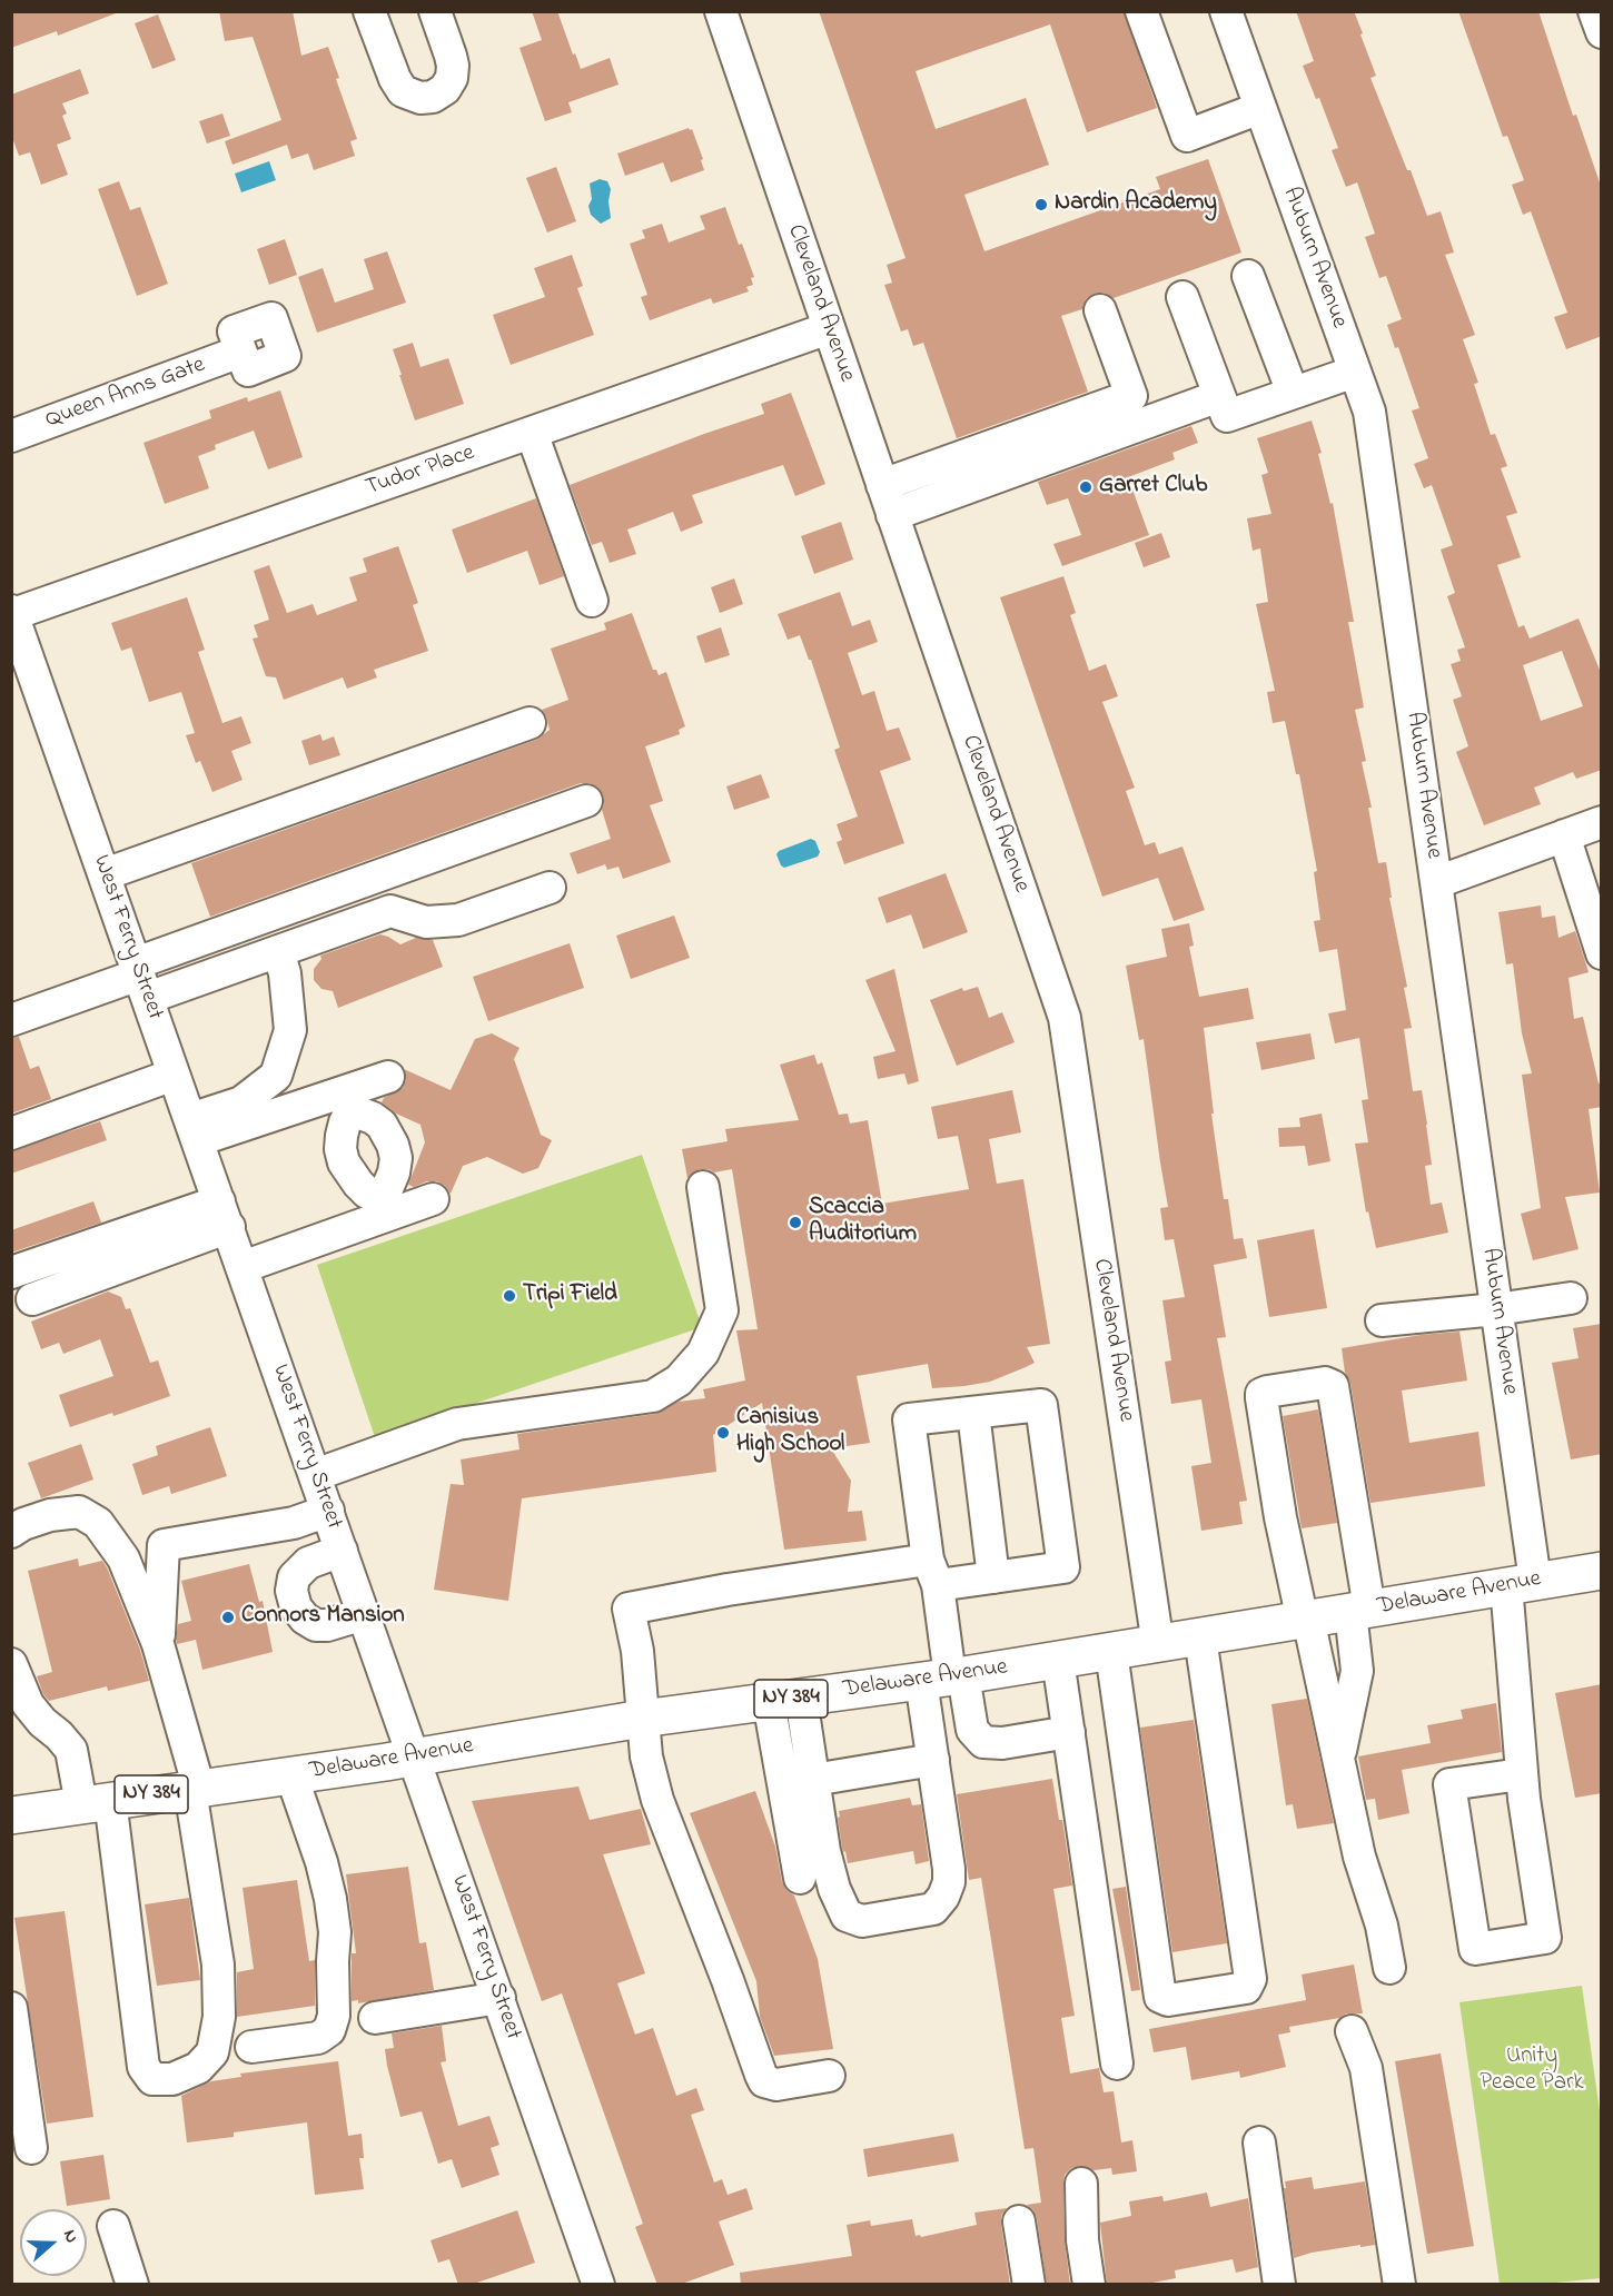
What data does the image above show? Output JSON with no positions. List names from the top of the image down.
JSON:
{
  "streets": {
    "main road": ["Delaware Avenue", "NY 384"],
    "street": [
      "Auburn Avenue",
      "Cleveland Avenue",
      "Queen Anns Gate",
      "Tudor Place",
      "West Ferry Street"
    ]
  },
  "crossings": [
    ["Auburn Avenue", "Delaware Avenue"],
    ["Cleveland Avenue", "Tudor Place"],
    ["Cleveland Avenue", "Delaware Avenue"],
    ["Tudor Place", "West Ferry Street"],
    ["West Ferry Street", "Delaware Avenue"]
  ],
  "parks": ["Unity Peace Park"],
  "places": [
    "Nardin Academy",
    "Garret Club",
    "Scaccia Auditorium",
    "Tripi Field",
    "Canisius High School",
    "Connors Mansion"
  ],
  "north": "right"
}
